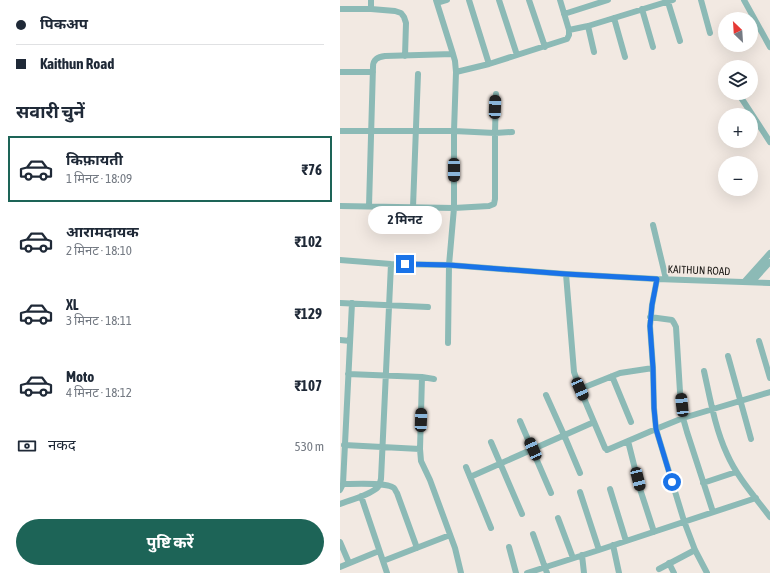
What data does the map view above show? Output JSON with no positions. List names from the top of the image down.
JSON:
{
  "streets": {
    "street": ["KAITHUN ROAD"]
  },
  "north": "top left",
  "page": {
    "banner": ["पिकअप", "Kaithun Road"],
    "map_buttons": ["+", "−"],
    "heading": "सवारी चुनें",
    "list": [
      {
        "name": "किफ़ायती",
        "note": "1 मिनट · 18:09",
        "value": "₹76"
      },
      {
        "name": "आरामदायक",
        "note": "2 मिनट · 18:10",
        "value": "₹102"
      },
      {
        "name": "XL",
        "note": "3 मिनट · 18:11",
        "value": "₹129"
      },
      {
        "name": "Moto",
        "note": "4 मिनट · 18:12",
        "value": "₹107"
      }
    ],
    "bubble": "2 मिनट",
    "pay": ["नकद", "530 m"],
    "buttons": "पुष्टि करें"
  }
}
